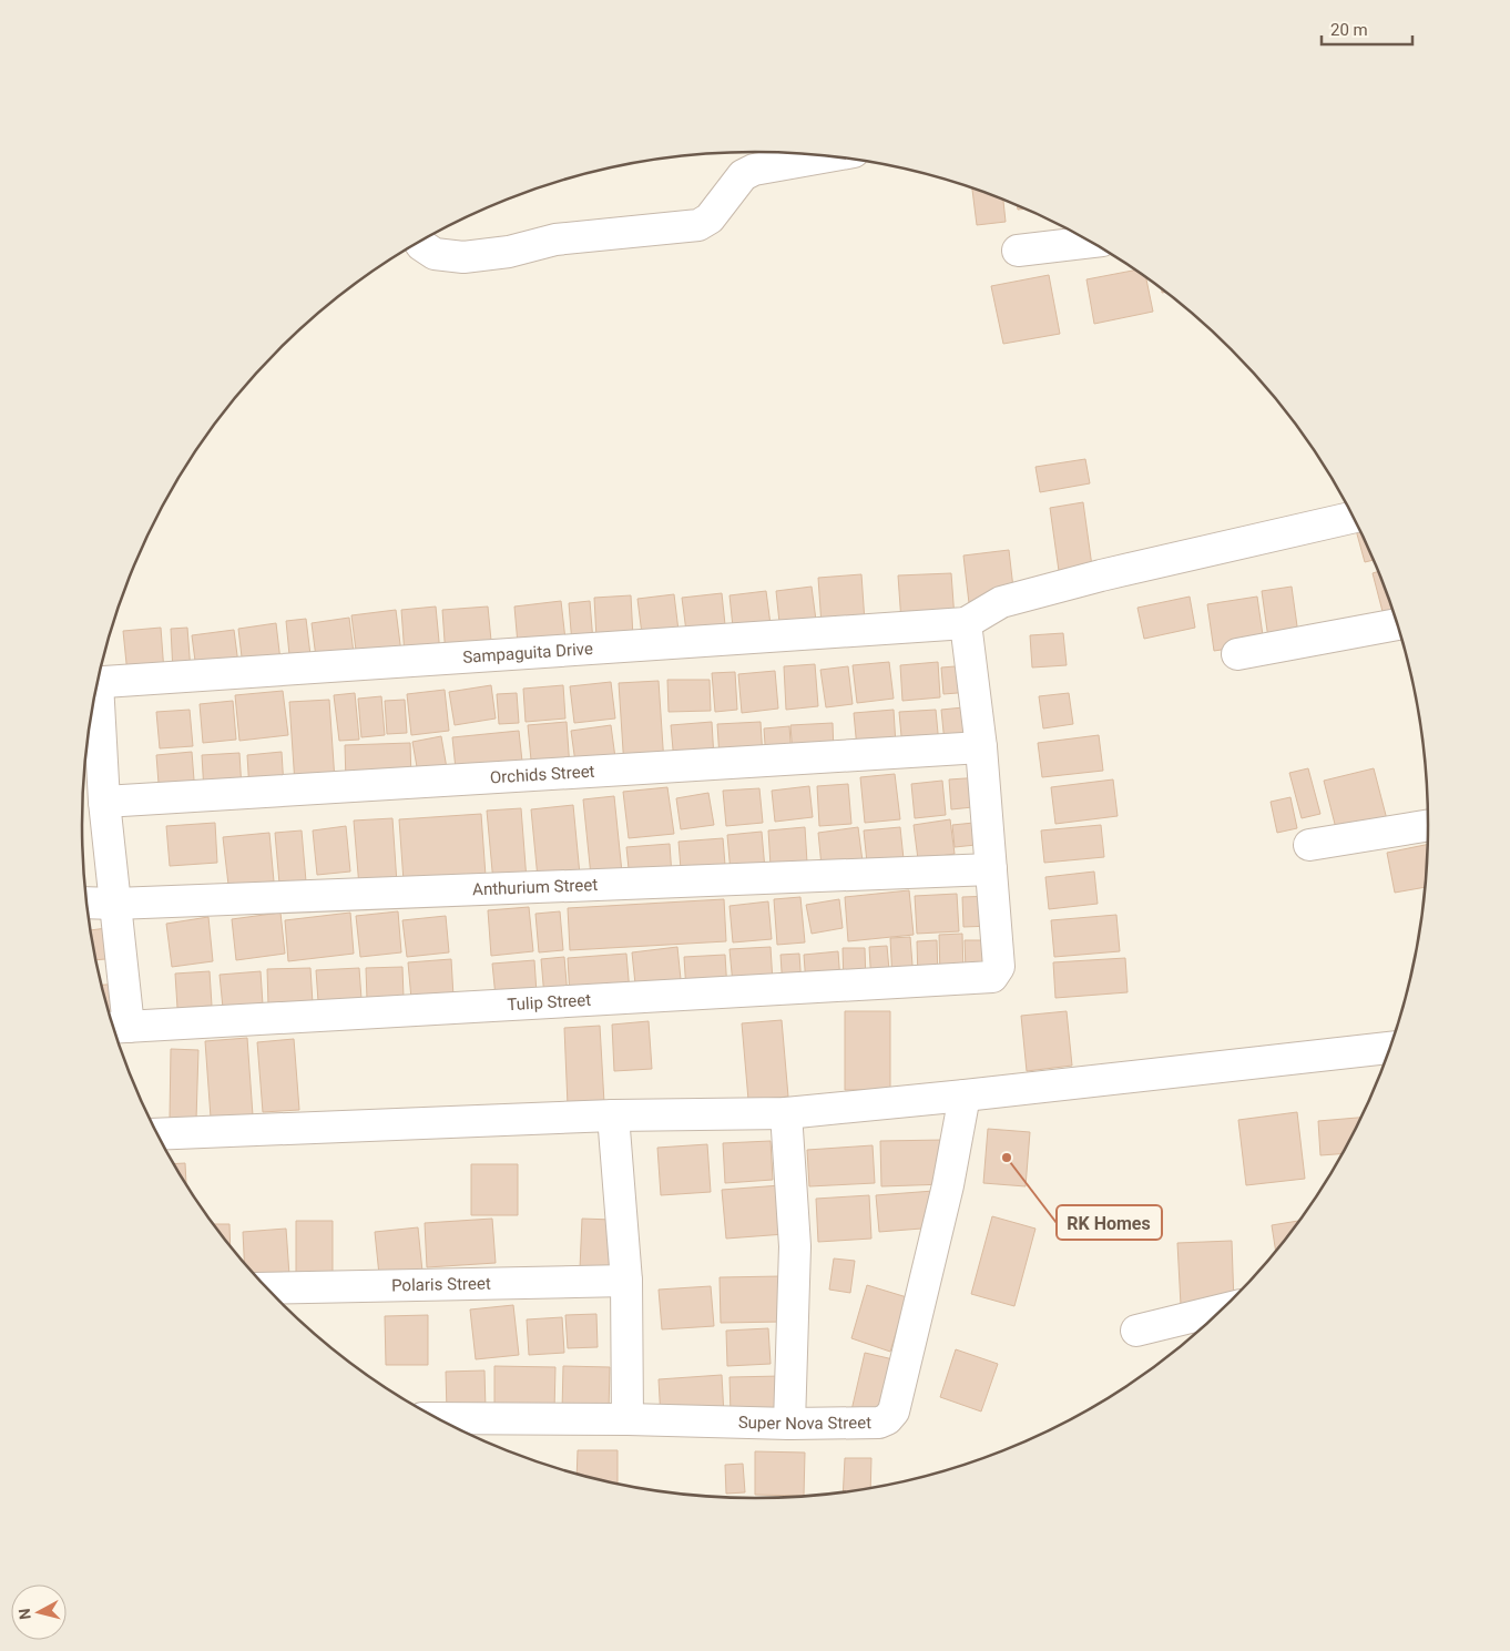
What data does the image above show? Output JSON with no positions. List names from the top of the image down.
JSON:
{
  "streets": {
    "street": [
      "Sampaguita Drive",
      "Orchids Street",
      "Anthurium Street",
      "Tulip Street",
      "Polaris Street",
      "Super Nova Street"
    ]
  },
  "crossings": [
    ["Anthurium Street", "Tulip Street"]
  ],
  "places": ["RK Homes"],
  "scale_bar": "20 m",
  "north": "left"
}
